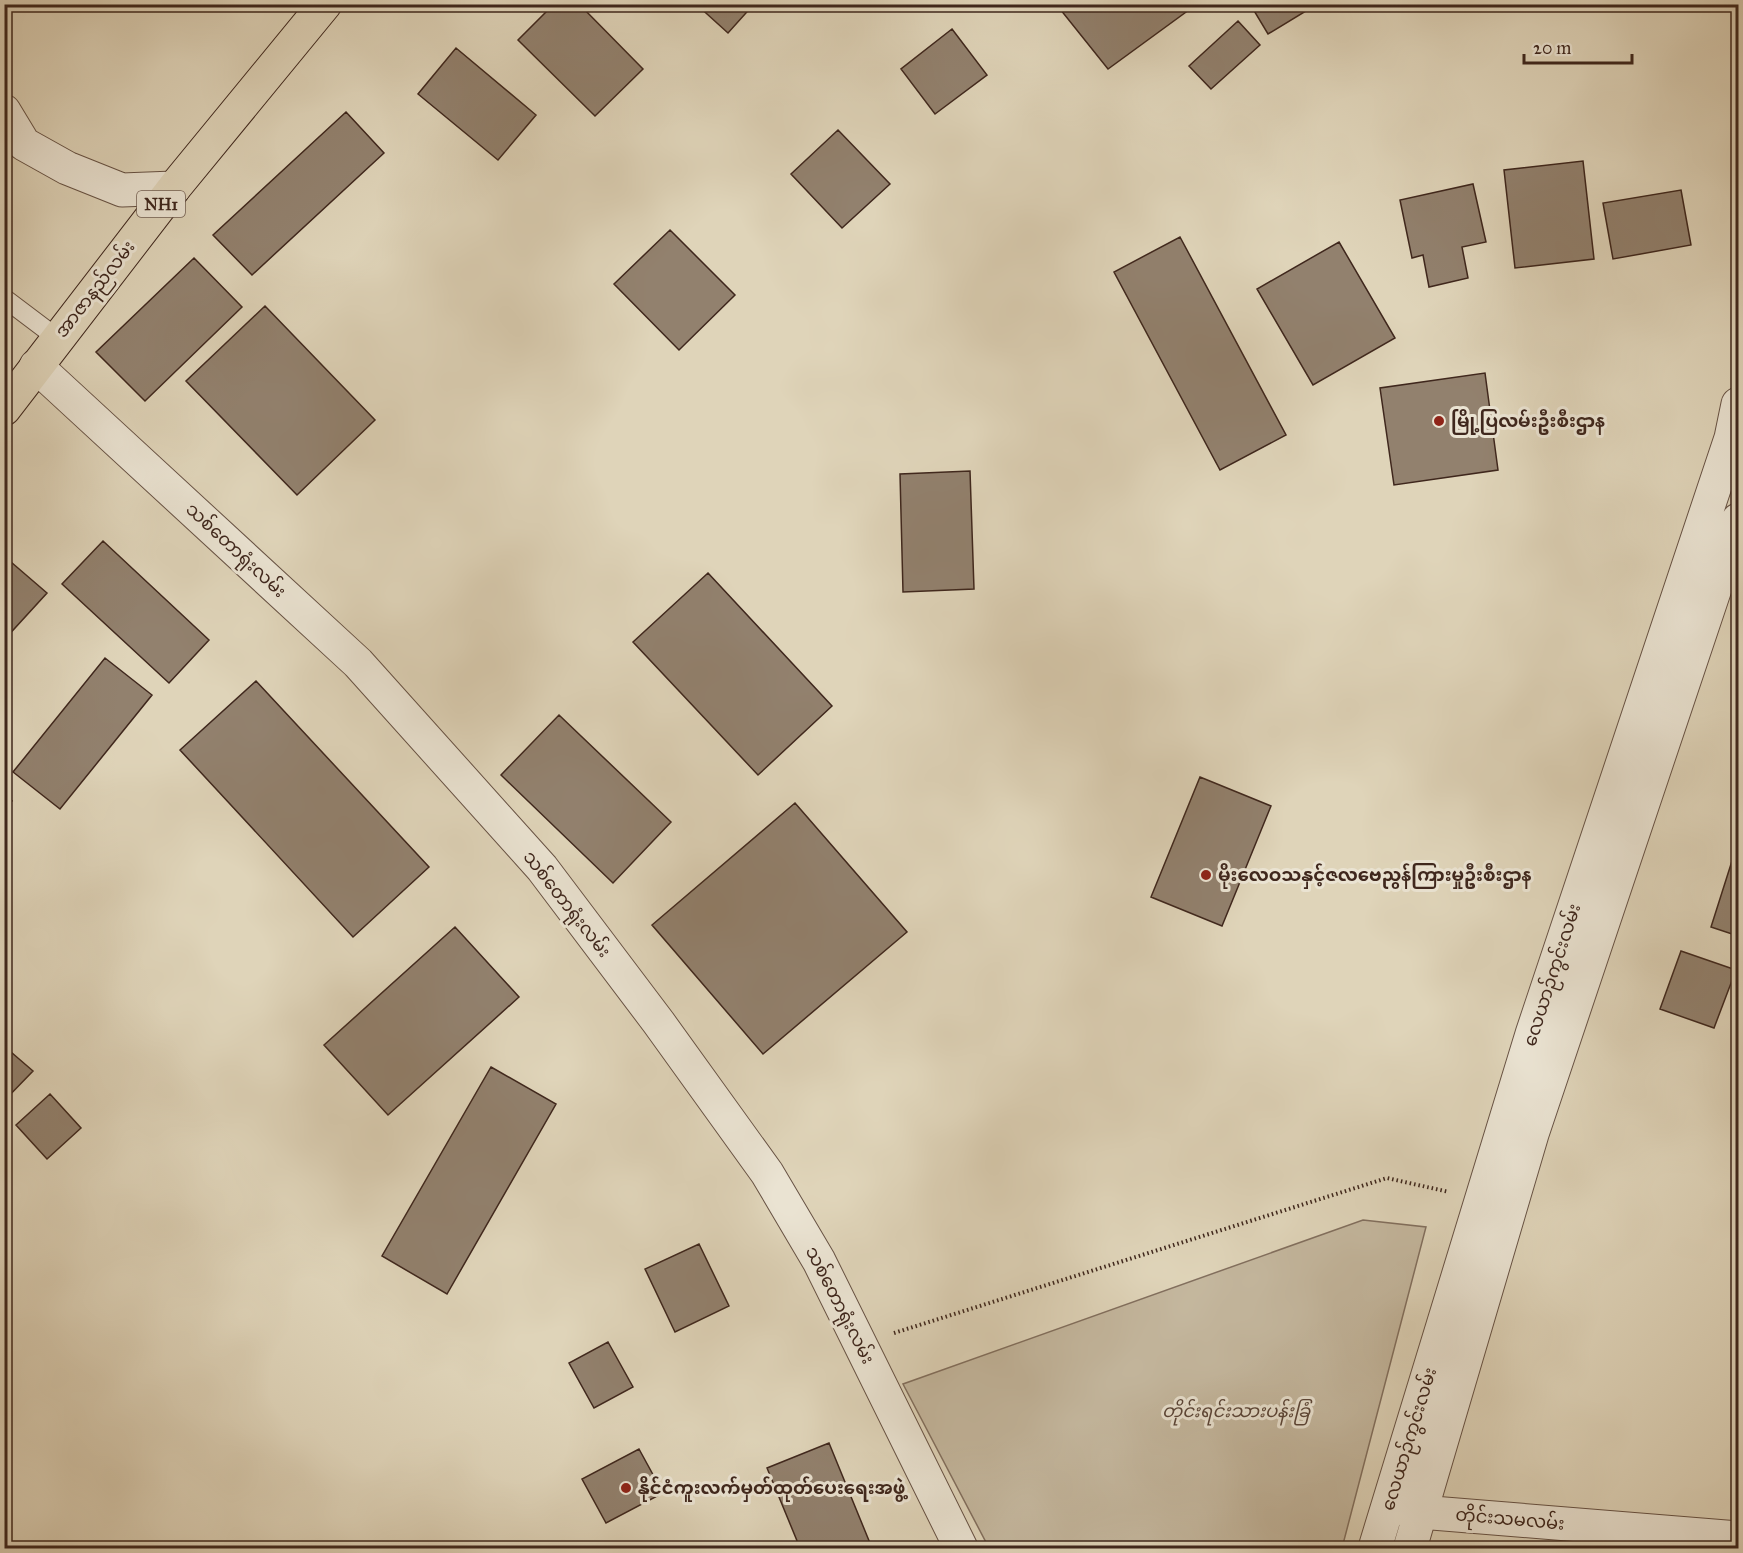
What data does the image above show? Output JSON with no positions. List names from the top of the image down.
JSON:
{
  "streets": {
    "highway": ["NH1", "အာဇာနည်လမ်း"],
    "street": ["သစ်တောရုံးလမ်း", "လေယာဉ်ကွင်းလမ်း", "တိုင်းသမလမ်း"]
  },
  "crossings": [
    ["အာဇာနည်လမ်း", "သစ်တောရုံးလမ်း"],
    ["လေယာဉ်ကွင်းလမ်း", "တိုင်းသမလမ်း"]
  ],
  "parks": ["တိုင်းရင်းသားပန်းခြံ"],
  "places": ["မြို့ပြလမ်းဦးစီးဌာန", "မိုးလေဝသနှင့်ဇလဗေညွန်ကြားမှုဦးစီးဌာန", "နိုင်ငံကူးလက်မှတ်ထုတ်ပေးရေးအဖွဲ့"],
  "scale_bar": "20 m"
}
